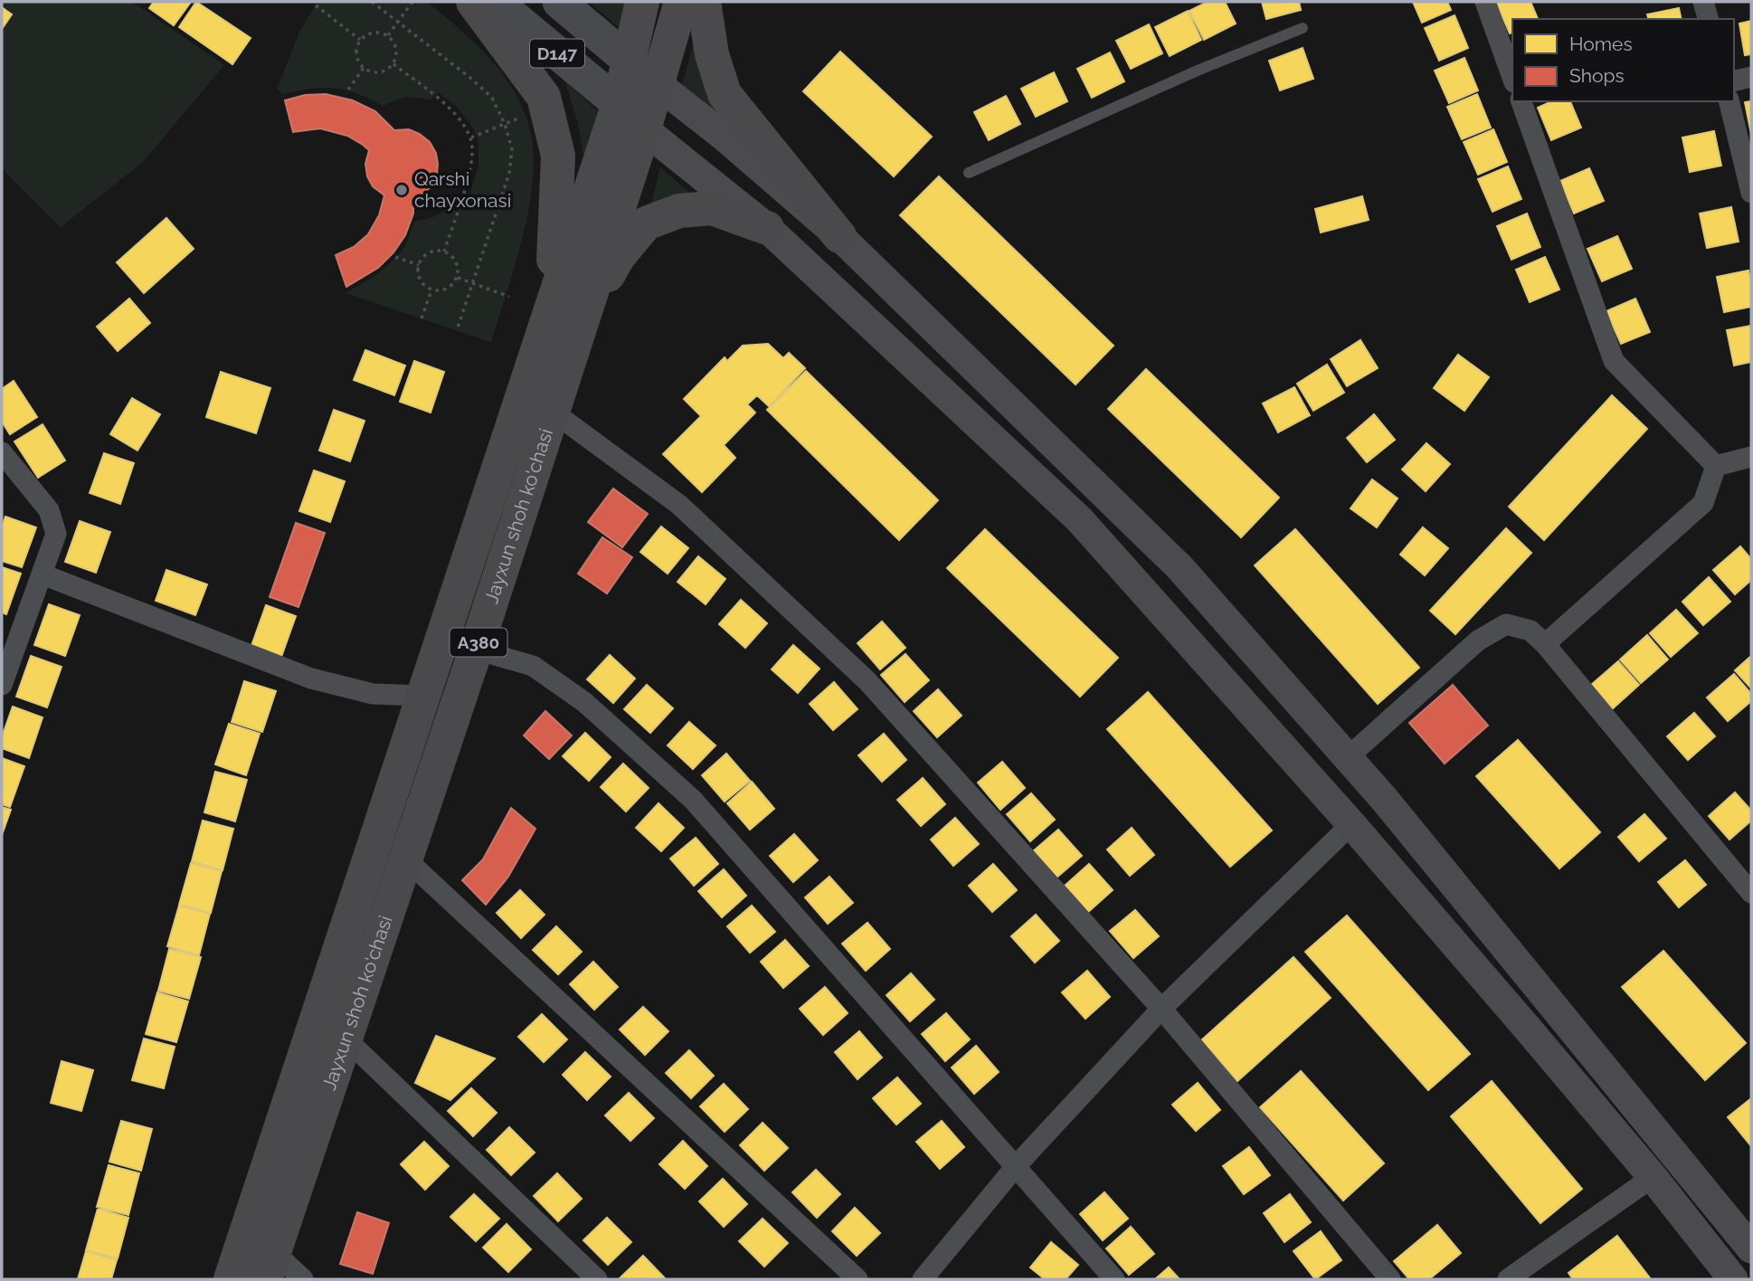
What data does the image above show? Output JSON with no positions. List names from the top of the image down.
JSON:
{
  "streets": {
    "highway": ["Jayxun shoh ko'chasi", "A380"],
    "main road": ["D147"]
  },
  "crossings": [
    ["D147", "Jayxun shoh ko'chasi"]
  ],
  "places": ["Qarshi chayxonasi"],
  "legend": ["Homes", "Shops"]
}
